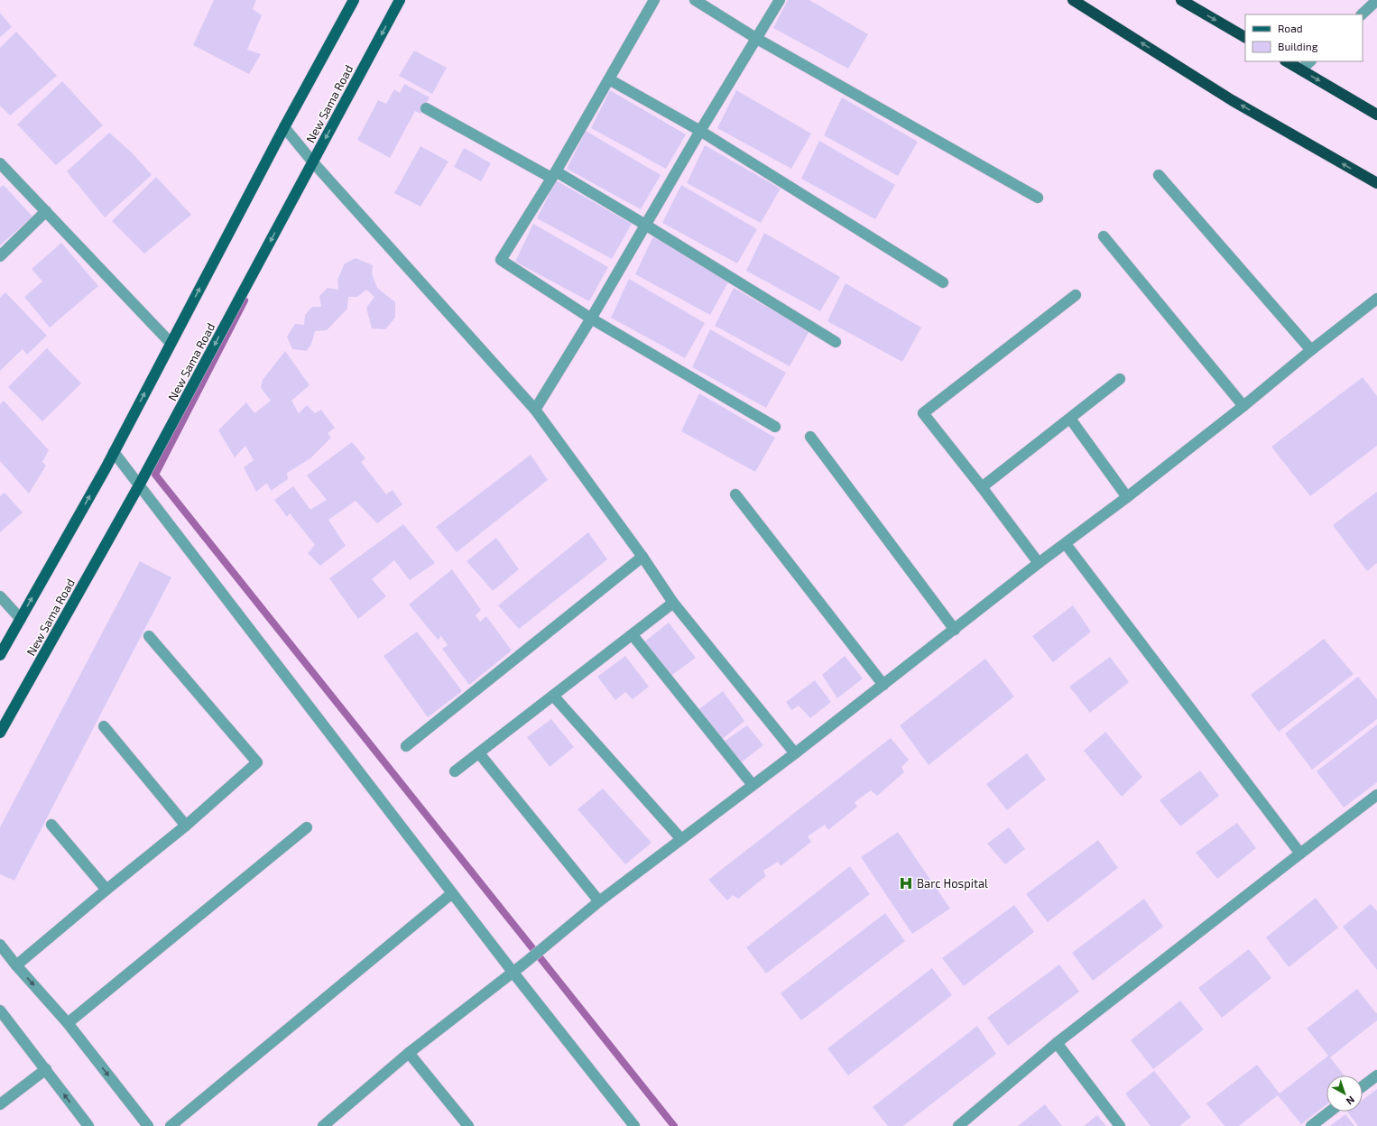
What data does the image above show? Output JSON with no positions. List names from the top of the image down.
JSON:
{
  "streets": {
    "main road": ["New Sama Road"]
  },
  "places": {
    "hospital": ["Barc Hospital"]
  },
  "legend": ["Road", "Building"],
  "north": "bottom right"
}
